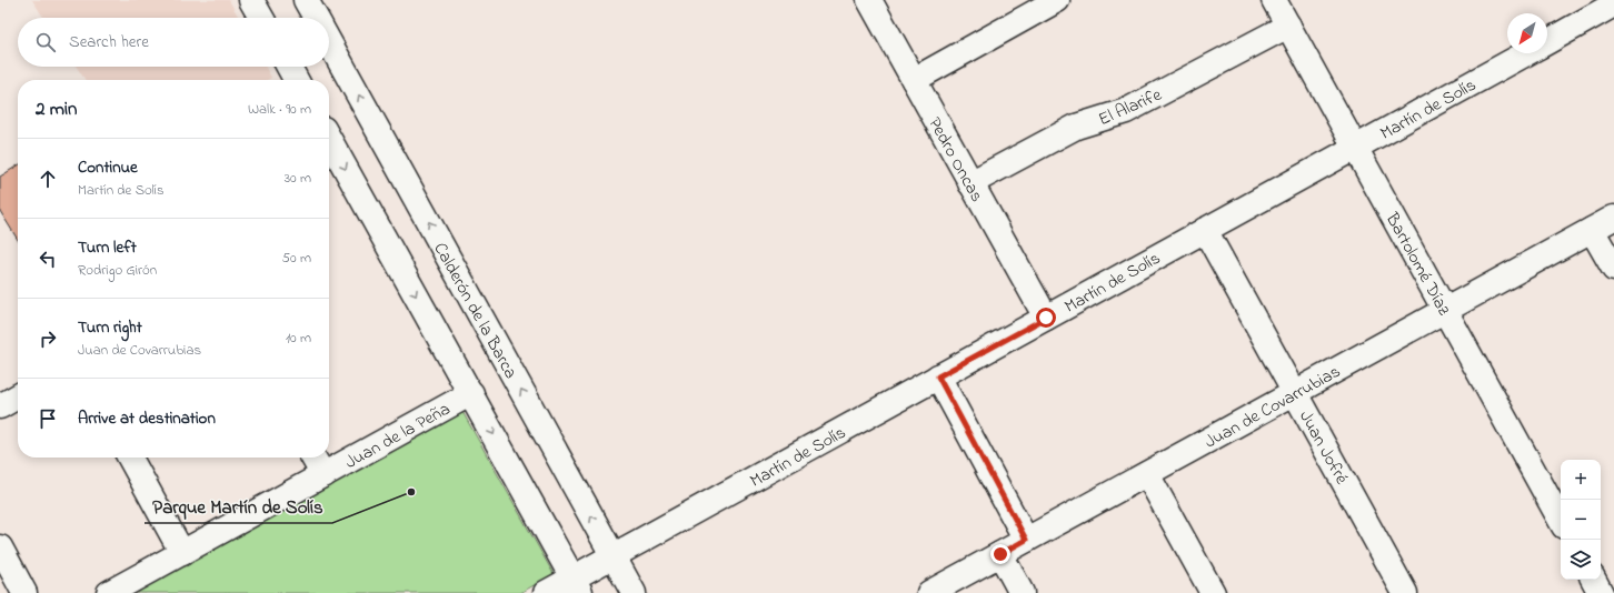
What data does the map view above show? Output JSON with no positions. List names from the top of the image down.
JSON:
{
  "streets": {
    "street": [
      "El Alarife",
      "Martín de Solís",
      "Pedro Oncas",
      "Bartolomé Díaz",
      "Calderón de la Barca",
      "Juan de Covarrubias",
      "Juan de la Peña",
      "Juan Jofré"
    ]
  },
  "crossings": [
    ["El Alarife", "Pedro Oncas"],
    ["El Alarife", "Bartolomé Díaz"],
    ["Martín de Solís", "Pedro Oncas"],
    ["Martín de Solís", "Bartolomé Díaz"],
    ["Martín de Solís", "Calderón de la Barca"],
    ["Martín de Solís", "Juan Jofré"],
    ["Bartolomé Díaz", "Juan de Covarrubias"],
    ["Juan de Covarrubias", "Juan Jofré"]
  ],
  "places": ["Parque Martín de Solís"],
  "north": "bottom left",
  "page": {
    "search": "Search here",
    "heading": ["2 min", "Walk · 90 m"],
    "list": [
      ["Continue", "Martín de Solís", "30 m"],
      ["Turn left", "Rodrigo Girón", "50 m"],
      ["Turn right", "Juan de Covarrubias", "10 m"],
      "Arrive at destination"
    ],
    "map_buttons": ["+", "−"]
  }
}
